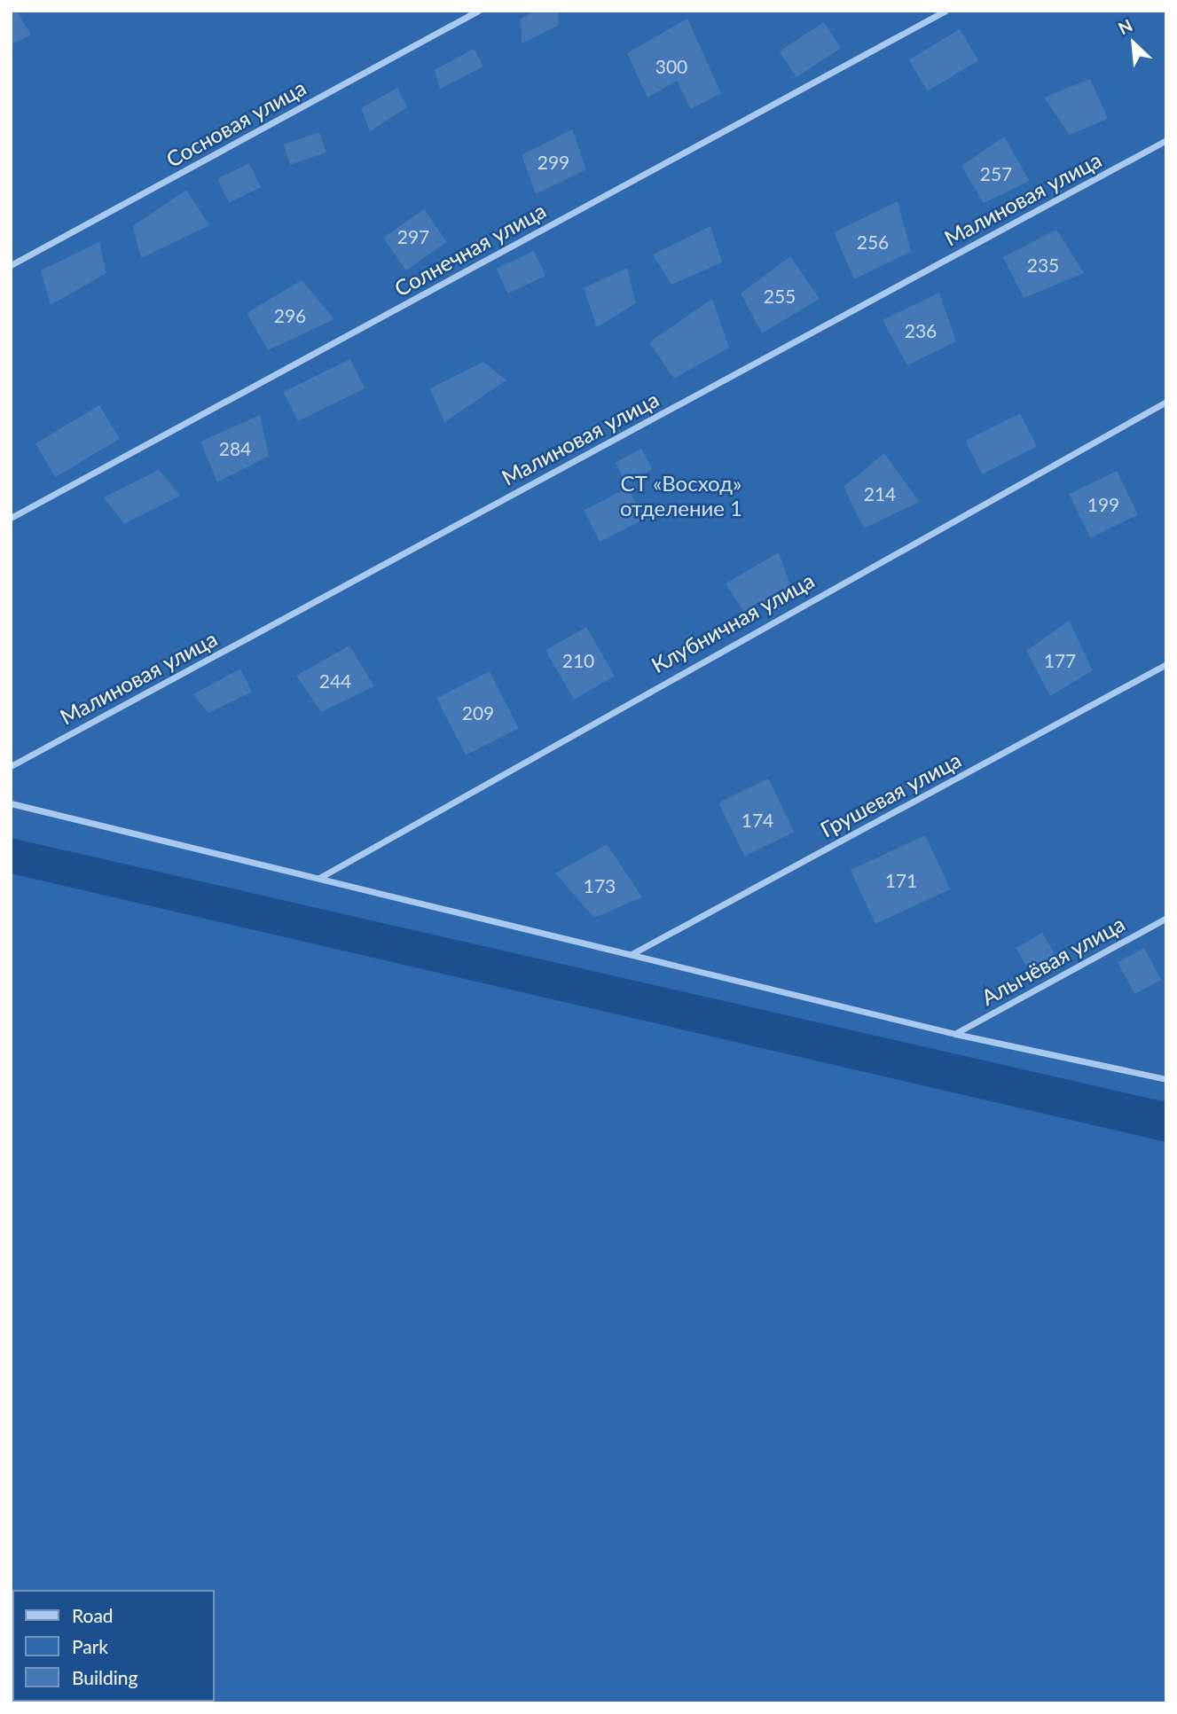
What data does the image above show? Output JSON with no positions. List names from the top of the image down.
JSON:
{
  "streets": {
    "street": [
      "Сосновая улица",
      "Малиновая улица",
      "Солнечная улица",
      "Клубничная улица",
      "Грушевая улица",
      "Алычёвая улица"
    ]
  },
  "parks": ["СТ «Восход» отделение 1"],
  "house_numbers": [
    "300",
    "299",
    "257",
    "297",
    "256",
    "235",
    "255",
    "296",
    "236",
    "284",
    "214",
    "199",
    "210",
    "177",
    "244",
    "209",
    "174",
    "171",
    "173"
  ],
  "legend": ["Road", "Park", "Building"],
  "north": "top left"
}
